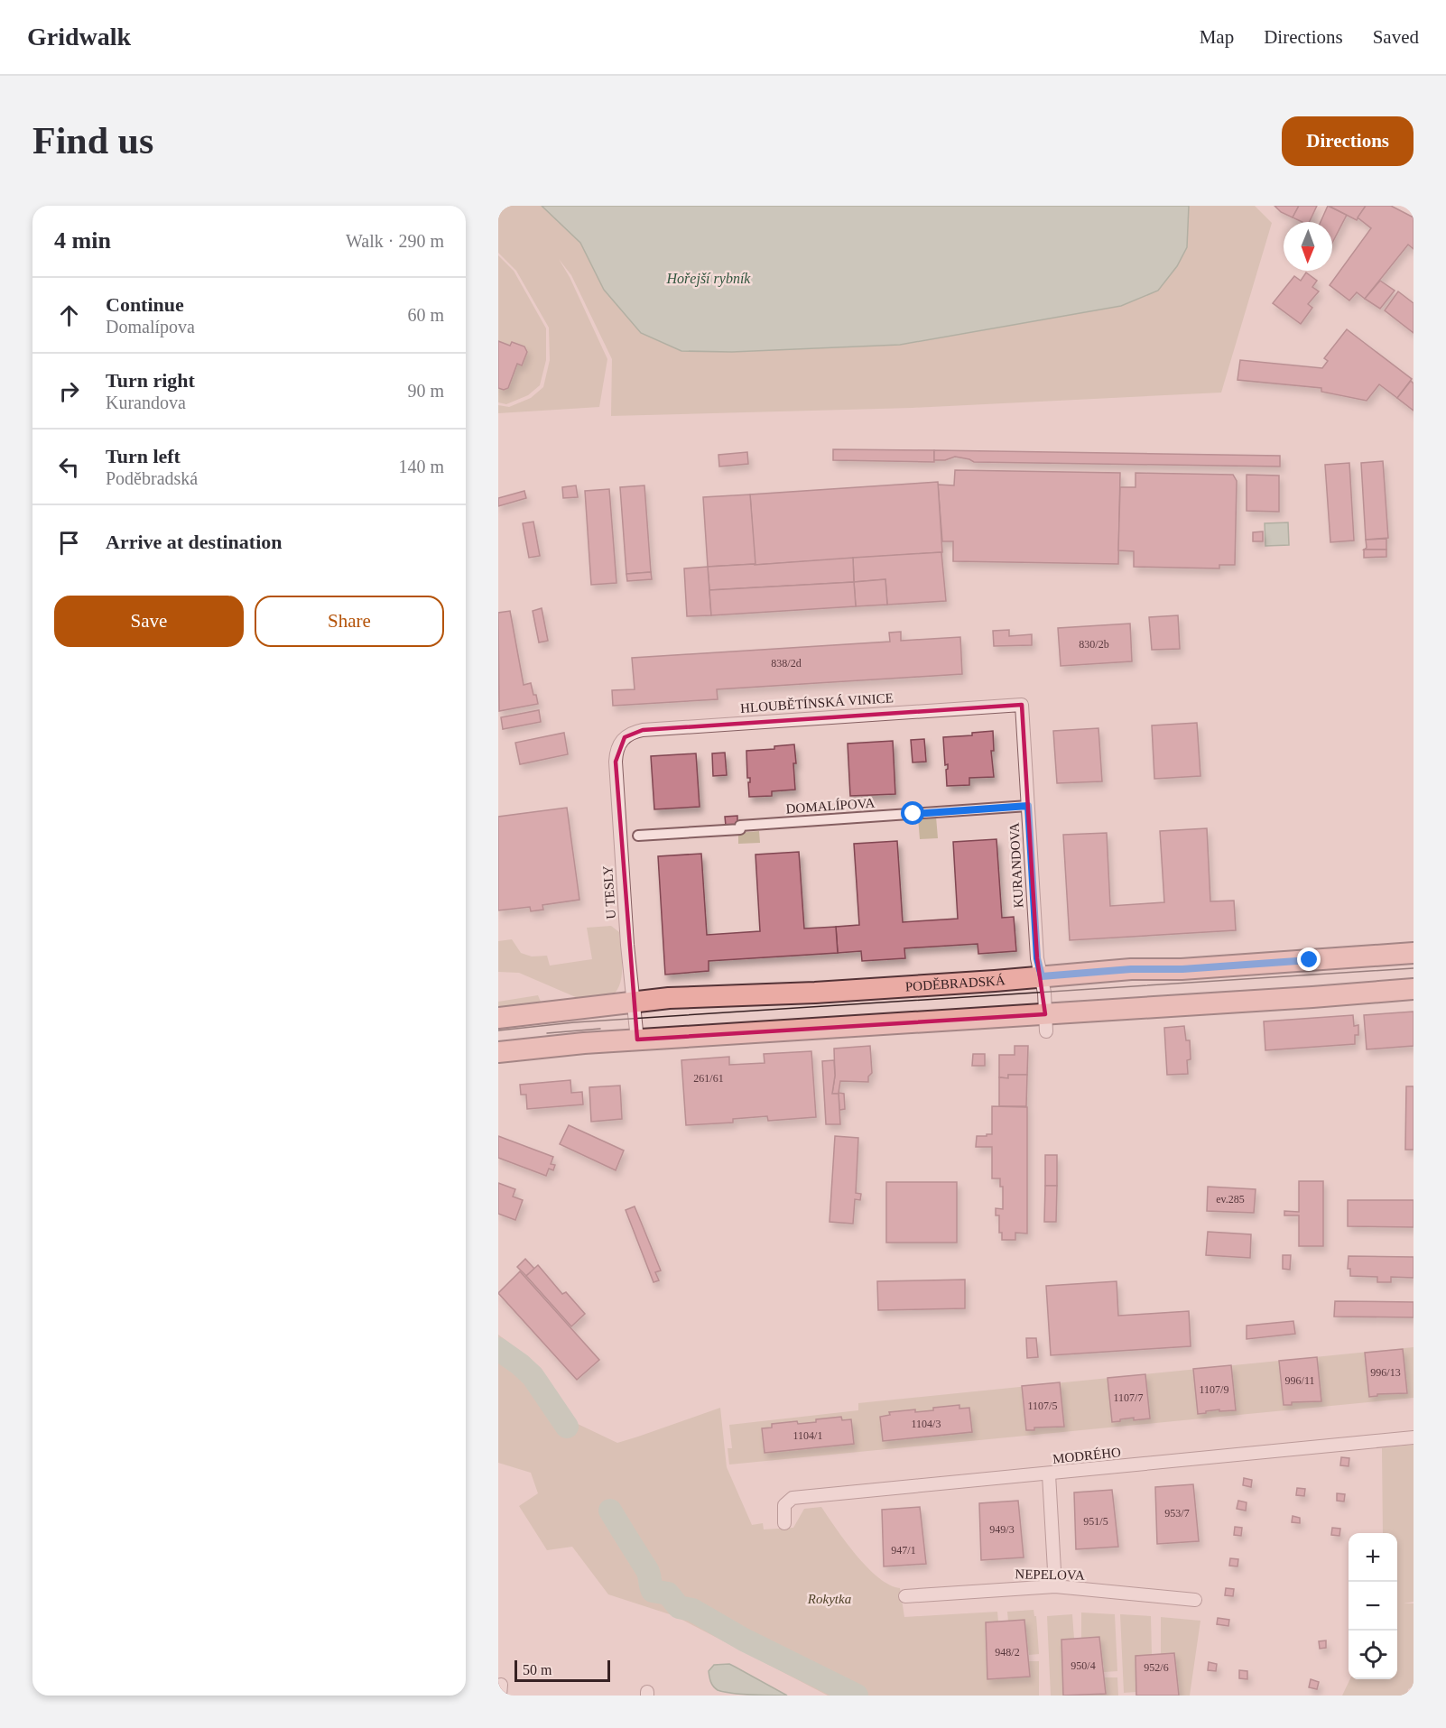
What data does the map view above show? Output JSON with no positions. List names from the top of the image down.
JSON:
{
  "streets": {
    "main road": ["PODĚBRADSKÁ"],
    "street": [
      "HLOUBĚTÍNSKÁ VINICE",
      "DOMALÍPOVA",
      "KURANDOVA",
      "U TESLY",
      "MODRÉHO",
      "NEPELOVA"
    ]
  },
  "crossings": [
    ["HLOUBĚTÍNSKÁ VINICE", "KURANDOVA"],
    ["HLOUBĚTÍNSKÁ VINICE", "U TESLY"],
    ["DOMALÍPOVA", "KURANDOVA"],
    ["KURANDOVA", "PODĚBRADSKÁ"],
    ["U TESLY", "PODĚBRADSKÁ"]
  ],
  "water": ["Hořejší rybník"],
  "parks": ["Rokytka"],
  "house_numbers": [
    "830/2b",
    "838/2d",
    "261/61",
    "ev.285",
    "996/13",
    "996/11",
    "1107/9",
    "1107/7",
    "1107/5",
    "1104/3",
    "1104/1",
    "953/7",
    "951/5",
    "949/3",
    "947/1",
    "948/2",
    "950/4",
    "952/6"
  ],
  "scale_bar": "50 m",
  "north": "bottom",
  "page": {
    "header": "Gridwalk",
    "nav": ["Map", "Directions", "Saved"],
    "buttons": [
      "Directions",
      ["Save", "Share"]
    ],
    "title": "Find us",
    "heading": ["4 min", "Walk · 290 m"],
    "list": [
      ["Continue", "Domalípova", "60 m"],
      ["Turn right", "Kurandova", "90 m"],
      ["Turn left", "Poděbradská", "140 m"],
      "Arrive at destination"
    ],
    "map_buttons": ["+", "−"],
    "scale": "50 m"
  }
}
